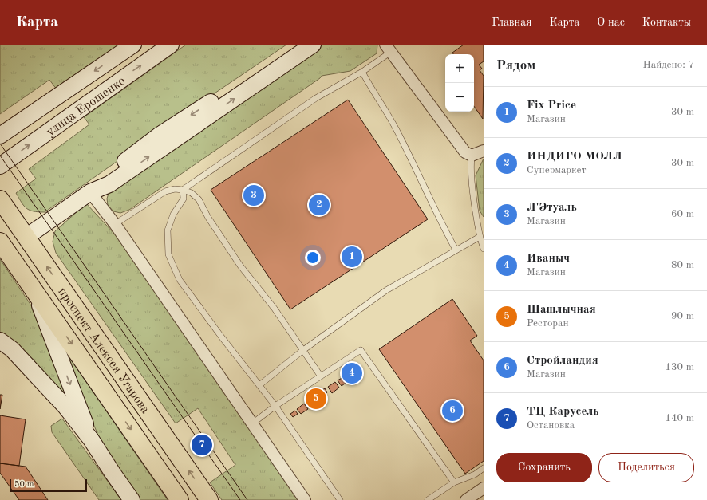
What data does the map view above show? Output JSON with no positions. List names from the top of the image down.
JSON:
{
  "streets": {
    "main road": ["улица Ерошенко", "проспект Алексея Угарова"]
  },
  "scale_bar": "50 m",
  "page": {
    "header": "Карта",
    "nav": [
      "Главная",
      "Карта",
      "О нас",
      "Контакты"
    ],
    "heading": ["Рядом", "Найдено: 7"],
    "map_buttons": ["+", "−"],
    "list": [
      {
        "mark": "1",
        "name": "Fix Price",
        "note": "Магазин",
        "value": "30 m"
      },
      {
        "mark": "2",
        "name": "ИНДИГО МОЛЛ",
        "note": "Супермаркет",
        "value": "30 m"
      },
      {
        "mark": "3",
        "name": "Л'Этуаль",
        "note": "Магазин",
        "value": "60 m"
      },
      {
        "mark": "4",
        "name": "Иваныч",
        "note": "Магазин",
        "value": "80 m"
      },
      {
        "mark": "5",
        "name": "Шашлычная",
        "note": "Ресторан",
        "value": "90 m"
      },
      {
        "mark": "6",
        "name": "Стройландия",
        "note": "Магазин",
        "value": "130 m"
      },
      {
        "mark": "7",
        "name": "ТЦ Карусель",
        "note": "Остановка",
        "value": "140 m"
      }
    ],
    "pins": [
      "3",
      "2",
      "1",
      "4",
      "5",
      "6",
      "7"
    ],
    "buttons": ["Сохранить", "Поделиться"],
    "scale": "50 m"
  }
}
